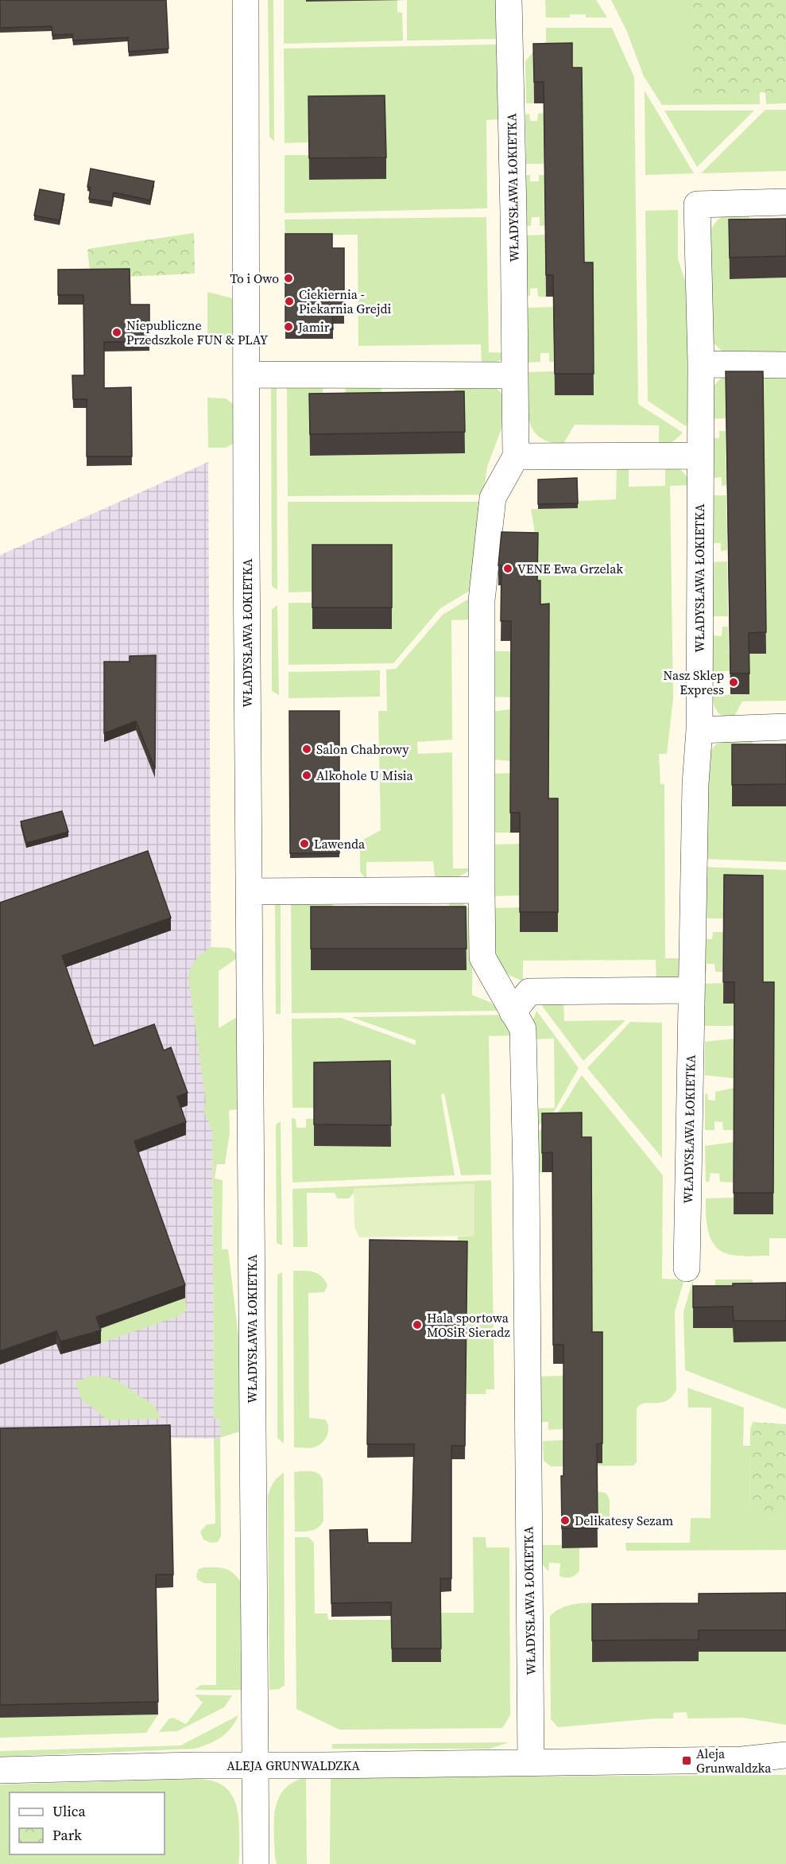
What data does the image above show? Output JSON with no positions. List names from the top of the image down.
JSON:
{
  "streets": {
    "street": ["WŁADYSŁAWA ŁOKIETKA", "ALEJA GRUNWALDZKA"]
  },
  "crossings": [
    ["WŁADYSŁAWA ŁOKIETKA", "ALEJA GRUNWALDZKA"]
  ],
  "places": {
    "other": [
      "To i Owo",
      "Ciekiernia - Piekarnia Grejdi",
      "Jamir",
      "Niepubliczne Przedszkole FUN & PLAY",
      "VENE Ewa Grzelak",
      "Nasz Sklep Express",
      "Salon Chabrowy",
      "Alkohole U Misia",
      "Lawenda",
      "Hala sportowa MOSiR Sieradz",
      "Delikatesy Sezam"
    ],
    "transit": ["Aleja Grunwaldzka"]
  },
  "legend": ["Ulica", "Park"]
}
